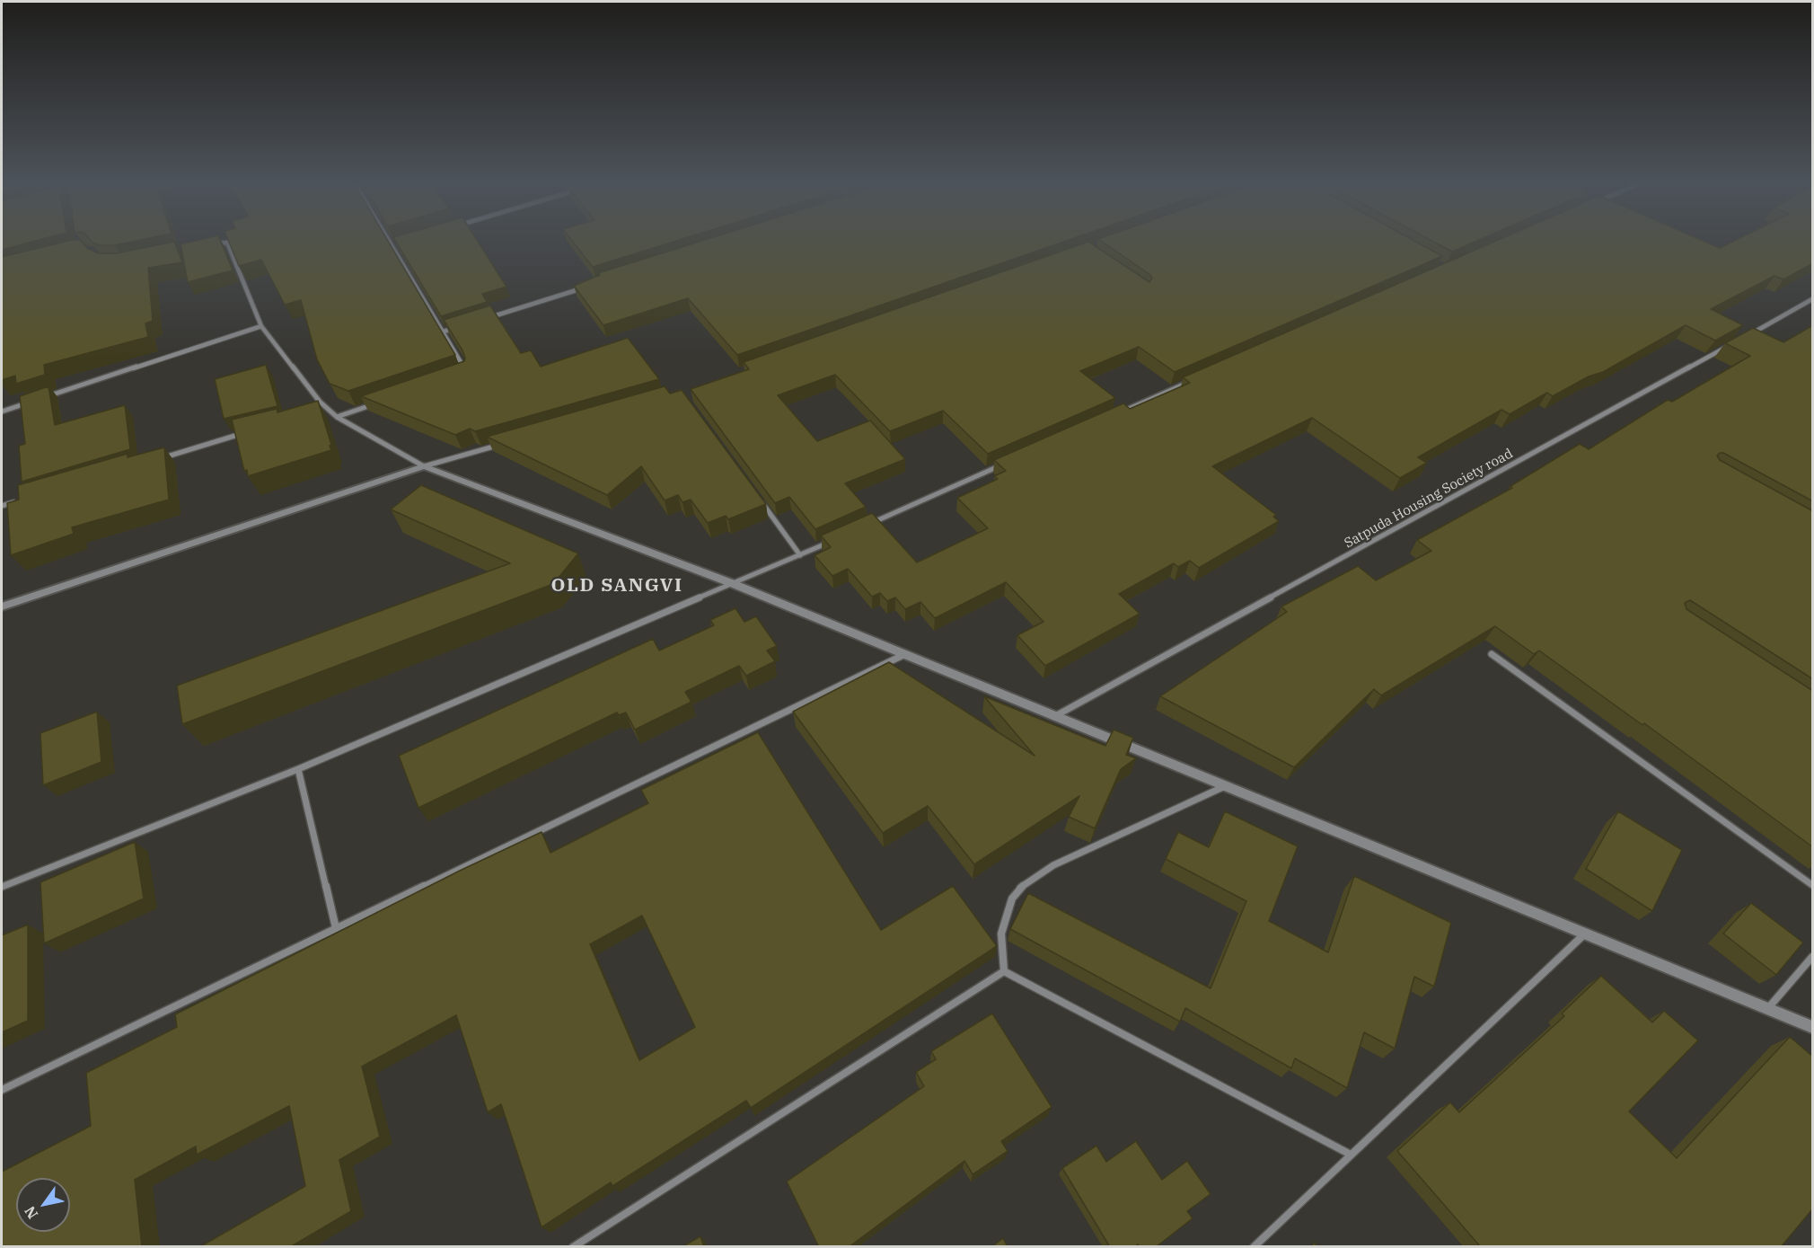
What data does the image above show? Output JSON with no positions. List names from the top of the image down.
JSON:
{
  "streets": {
    "street": ["Satpuda Housing Society road"]
  },
  "districts": ["OLD SANGVI"],
  "north": "bottom left"
}
